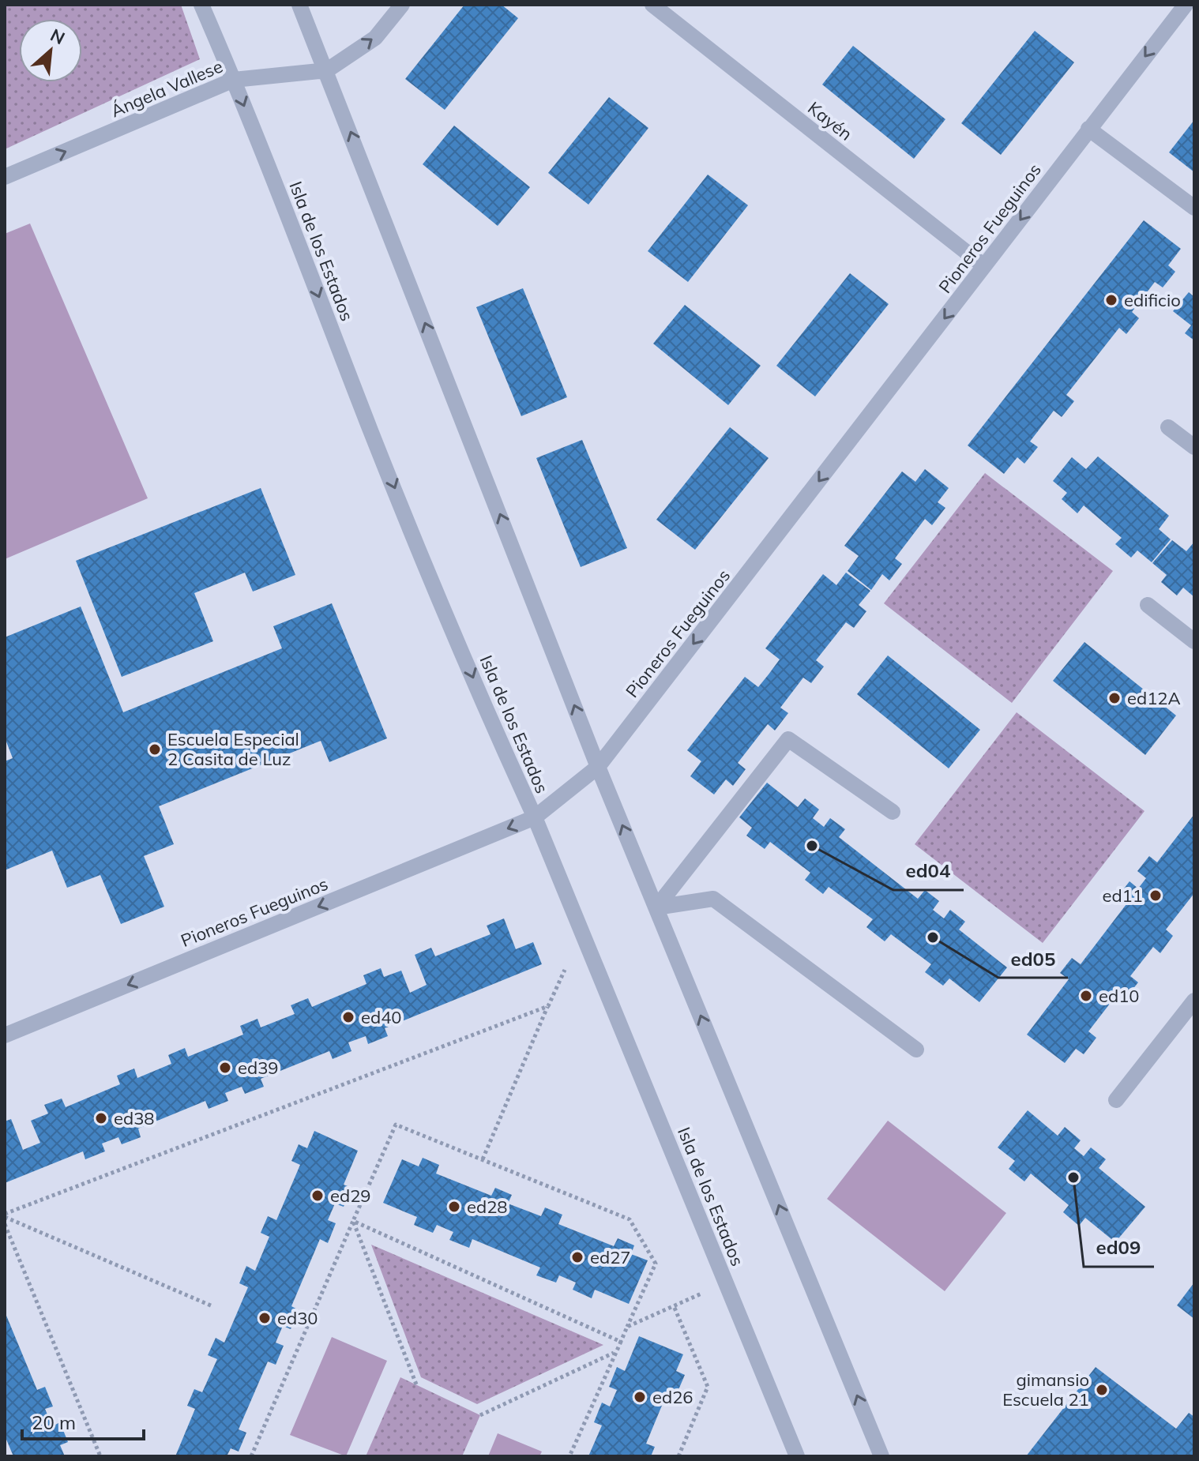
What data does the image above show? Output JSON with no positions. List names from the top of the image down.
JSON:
{
  "streets": {
    "street": [
      "Ángela Vallese",
      "Kayén",
      "Pioneros Fueguinos",
      "Isla de los Estados"
    ]
  },
  "crossings": [
    ["Ángela Vallese", "Isla de los Estados"],
    ["Kayén", "Pioneros Fueguinos"],
    ["Pioneros Fueguinos", "Isla de los Estados"]
  ],
  "one_way": ["Ángela Vallese", "Pioneros Fueguinos"],
  "places": [
    "edificio",
    "ed12A",
    "Escuela Especial 2 Casita de Luz",
    "ed04",
    "ed11",
    "ed05",
    "ed10",
    "ed40",
    "ed39",
    "ed38",
    "ed09",
    "ed29",
    "ed28",
    "ed27",
    "ed30",
    "gimansio Escuela 21",
    "ed26"
  ],
  "scale_bar": "20 m",
  "north": "top right"
}
